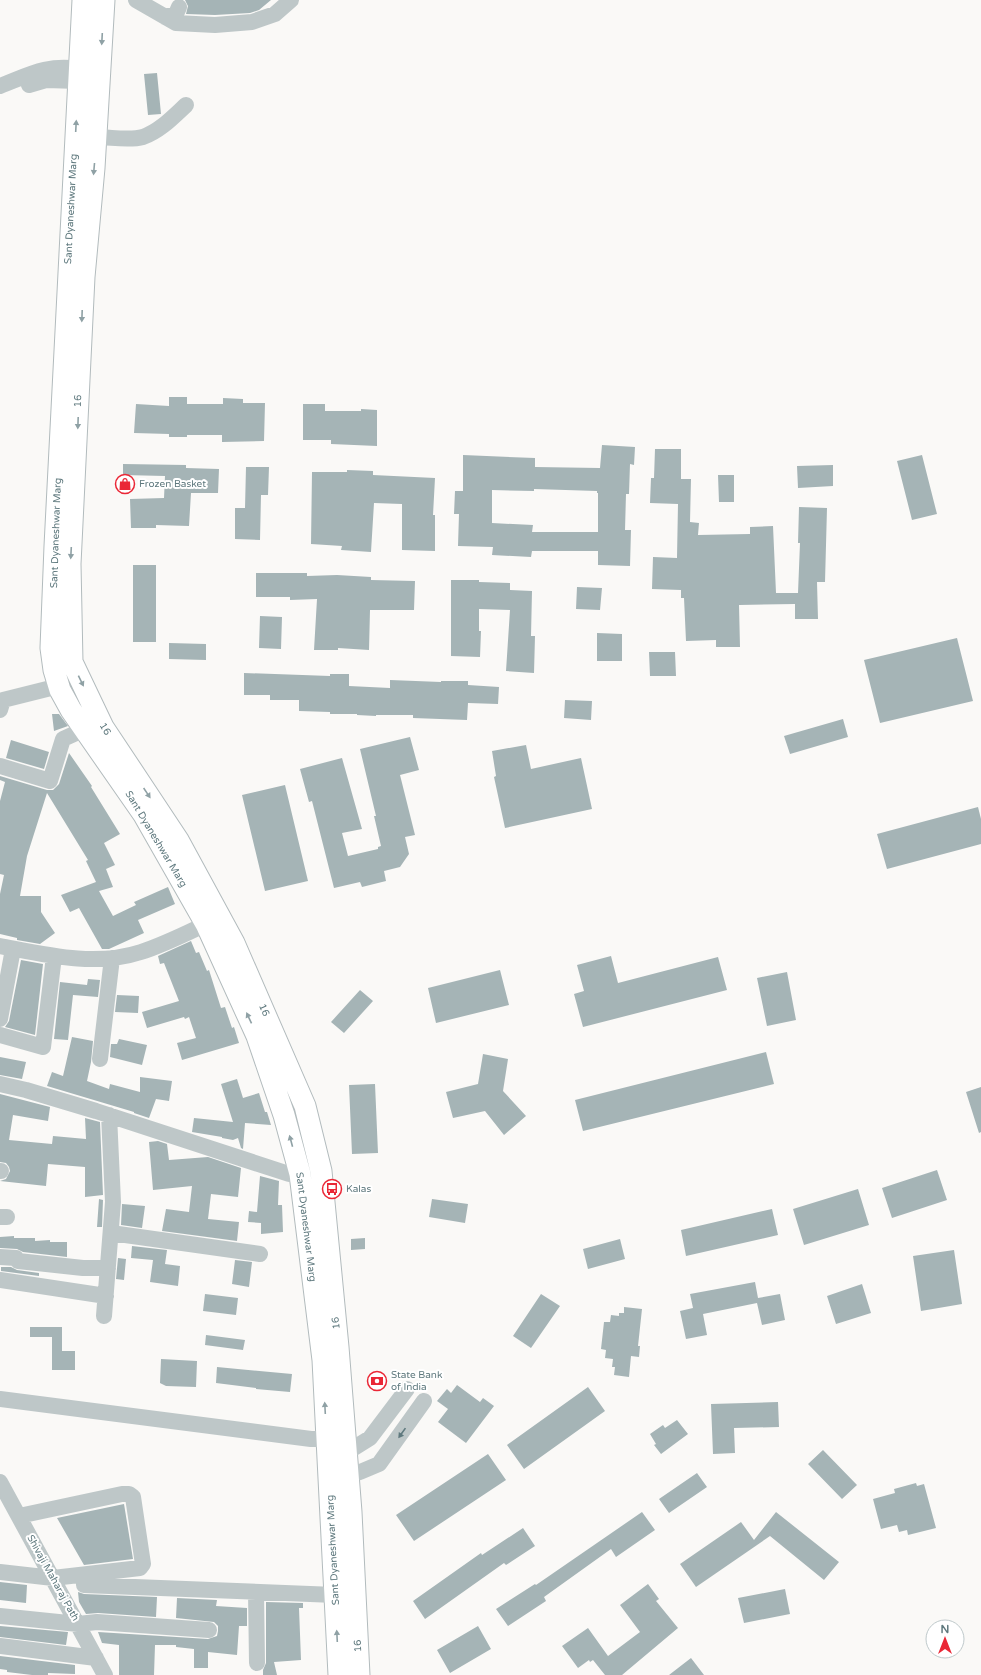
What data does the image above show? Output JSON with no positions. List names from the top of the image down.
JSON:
{
  "streets": {
    "main road": ["Sant Dyaneshwar Marg", "16"],
    "street": ["Shivaji Maharaj Path"]
  },
  "crossings": [
    ["Sant Dyaneshwar Marg", "16"]
  ],
  "one_way": ["16"],
  "places": {
    "shop": ["Frozen Basket"],
    "bus stop": ["Kalas"],
    "bank": ["State Bank of India"]
  },
  "north": "top"
}
